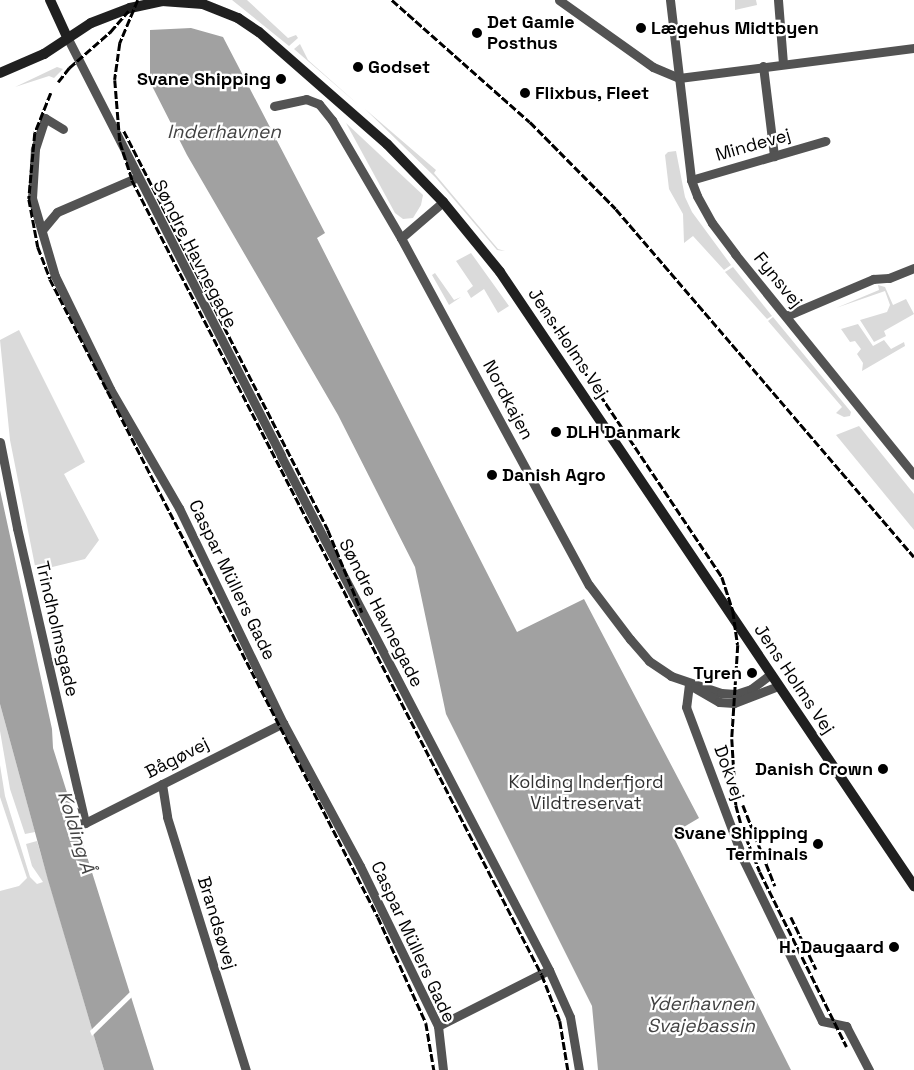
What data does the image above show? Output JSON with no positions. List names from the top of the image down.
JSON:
{
  "streets": {
    "main road": ["Søndre Havnegade", "Jens Holms Vej"],
    "street": [
      "Mindevej",
      "Fynsvej",
      "Nordkajen",
      "Caspar Müllers Gade",
      "Trindholmsgade",
      "Bågøvej",
      "Dokvej",
      "Brandsøvej"
    ]
  },
  "crossings": [
    ["Mindevej", "Fynsvej"],
    ["Søndre Havnegade", "Jens Holms Vej"],
    ["Søndre Havnegade", "Caspar Müllers Gade"],
    ["Jens Holms Vej", "Nordkajen"],
    ["Nordkajen", "Dokvej"],
    ["Caspar Müllers Gade", "Bågøvej"],
    ["Trindholmsgade", "Bågøvej"],
    ["Bågøvej", "Brandsøvej"]
  ],
  "water": ["Inderhavnen", "Kolding Å", "Yderhavnen Svajebassin"],
  "parks": ["Kolding Inderfjord Vildtreservat"],
  "places": [
    "Lægehus Midtbyen",
    "Det Gamle Posthus",
    "Godset",
    "Svane Shipping",
    "Flixbus, Fleet",
    "DLH Danmark",
    "Danish Agro",
    "Tyren",
    "Danish Crown",
    "Svane Shipping Terminals",
    "H. Daugaard"
  ]
}
